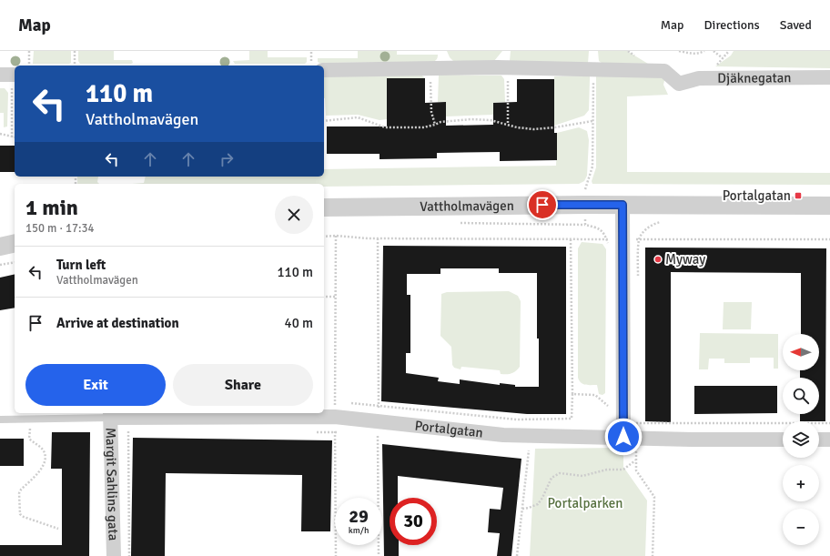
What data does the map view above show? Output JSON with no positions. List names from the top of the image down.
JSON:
{
  "streets": {
    "street": [
      "Djäknegatan",
      "Vattholmavägen",
      "Portalgatan",
      "Margit Sahlins gata"
    ]
  },
  "crossings": [
    ["Portalgatan", "Margit Sahlins gata"]
  ],
  "parks": ["Portalparken"],
  "places": {
    "transit": ["Portalgatan"],
    "other": ["Myway"]
  },
  "north": "left",
  "page": {
    "header": "Map",
    "nav": ["Map", "Directions", "Saved"],
    "turn": ["110 m", "Vattholmavägen"],
    "heading": ["1 min", "150 m · 17:34"],
    "list": [
      {
        "name": "Turn left",
        "note": "Vattholmavägen",
        "value": "110 m"
      },
      {
        "name": "Arrive at destination",
        "value": "40 m"
      }
    ],
    "map_buttons": ["+", "−"],
    "buttons": ["Exit", "Share"],
    "speed": "29 km/h",
    "limit": "30"
  }
}
